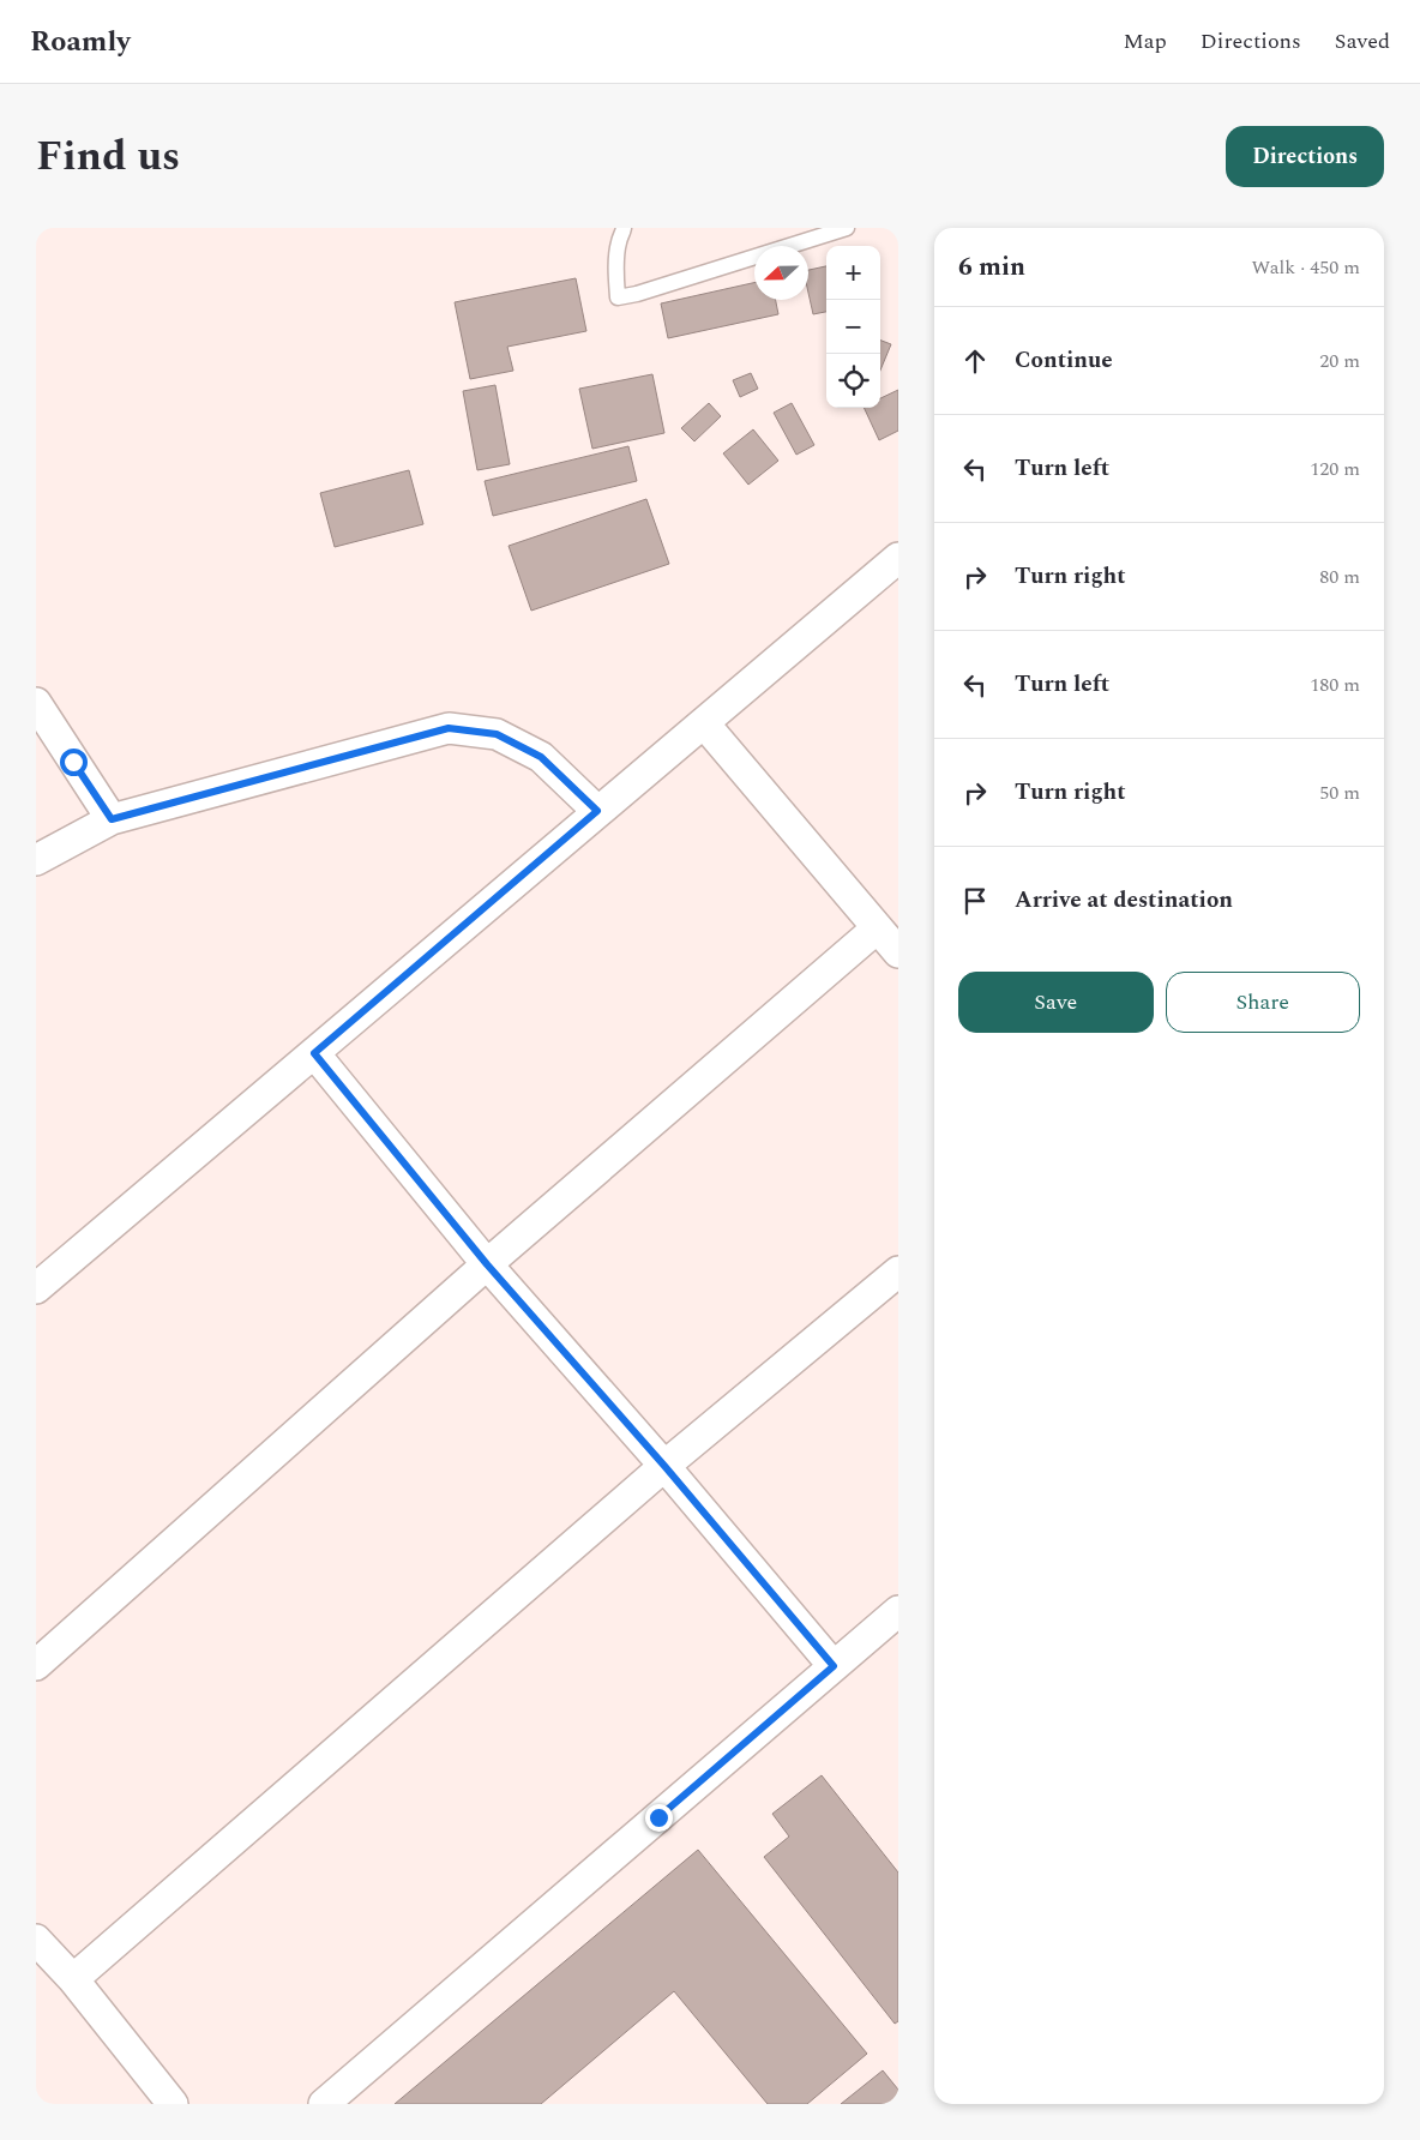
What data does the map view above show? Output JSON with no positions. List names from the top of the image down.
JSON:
{
  "north": "left",
  "page": {
    "header": "Roamly",
    "nav": ["Map", "Directions", "Saved"],
    "title": "Find us",
    "buttons": [
      "Directions",
      ["Save", "Share"]
    ],
    "heading": ["6 min", "Walk · 450 m"],
    "map_buttons": ["+", "−"],
    "list": [
      ["Continue", "20 m"],
      ["Turn left", "120 m"],
      ["Turn right", "80 m"],
      ["Turn left", "180 m"],
      ["Turn right", "50 m"],
      "Arrive at destination"
    ]
  }
}
